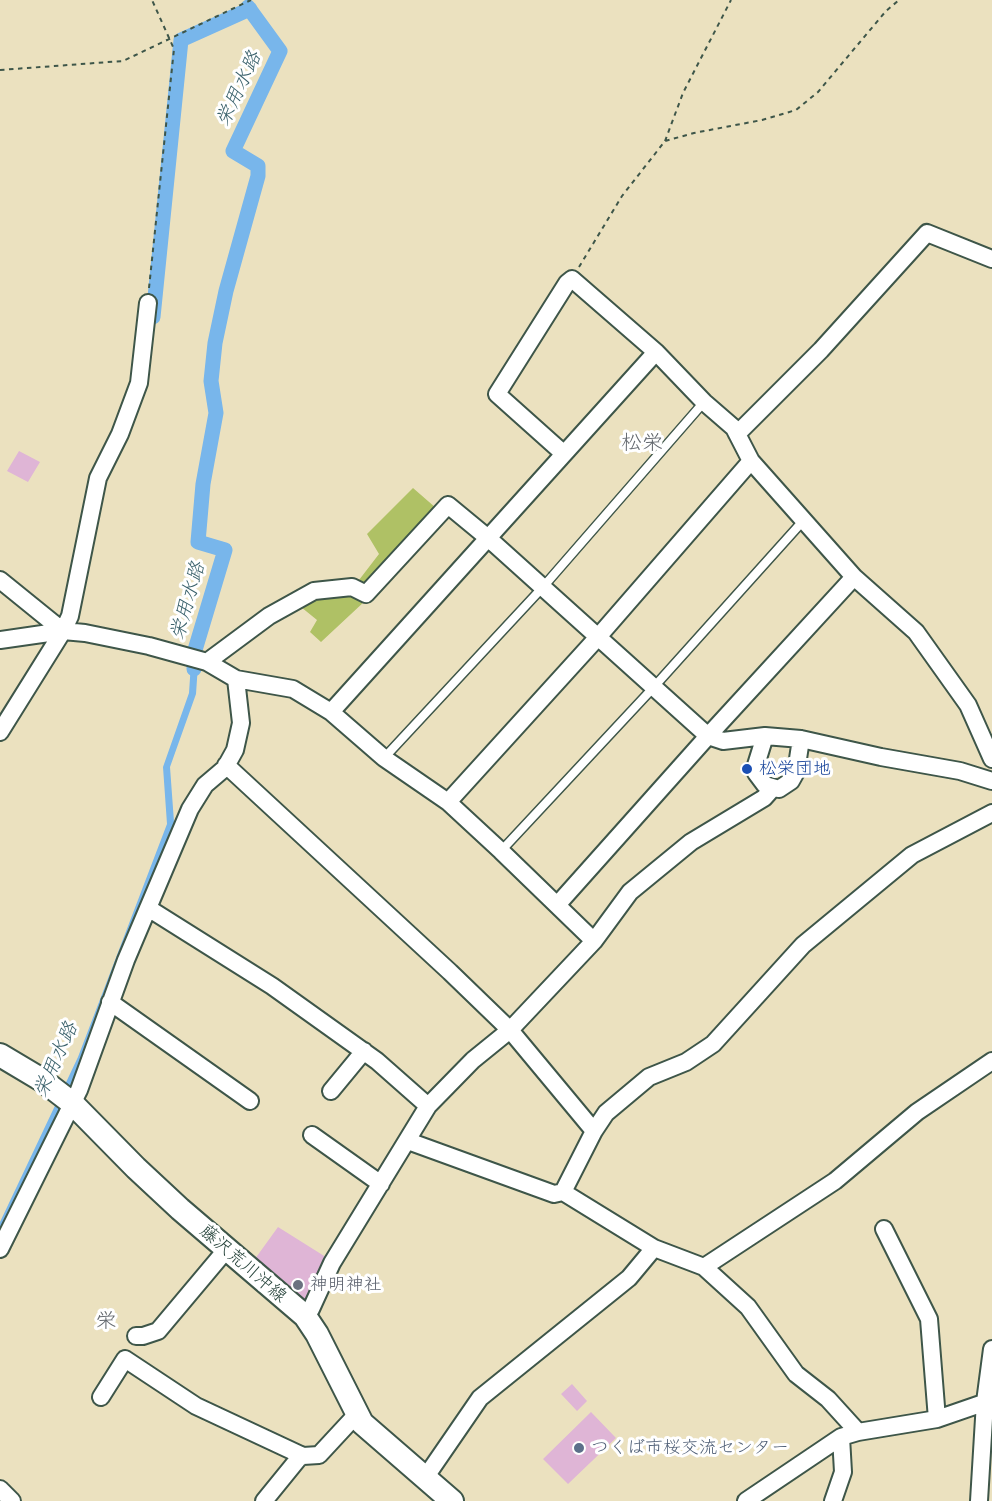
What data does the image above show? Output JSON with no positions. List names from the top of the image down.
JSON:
{
  "streets": {
    "main road": ["藤沢荒川沖線"]
  },
  "districts": ["松栄", "栄"],
  "water": ["栄用水路"],
  "places": ["松栄団地", "神明神社", "つくば市桜交流センター"]
}
